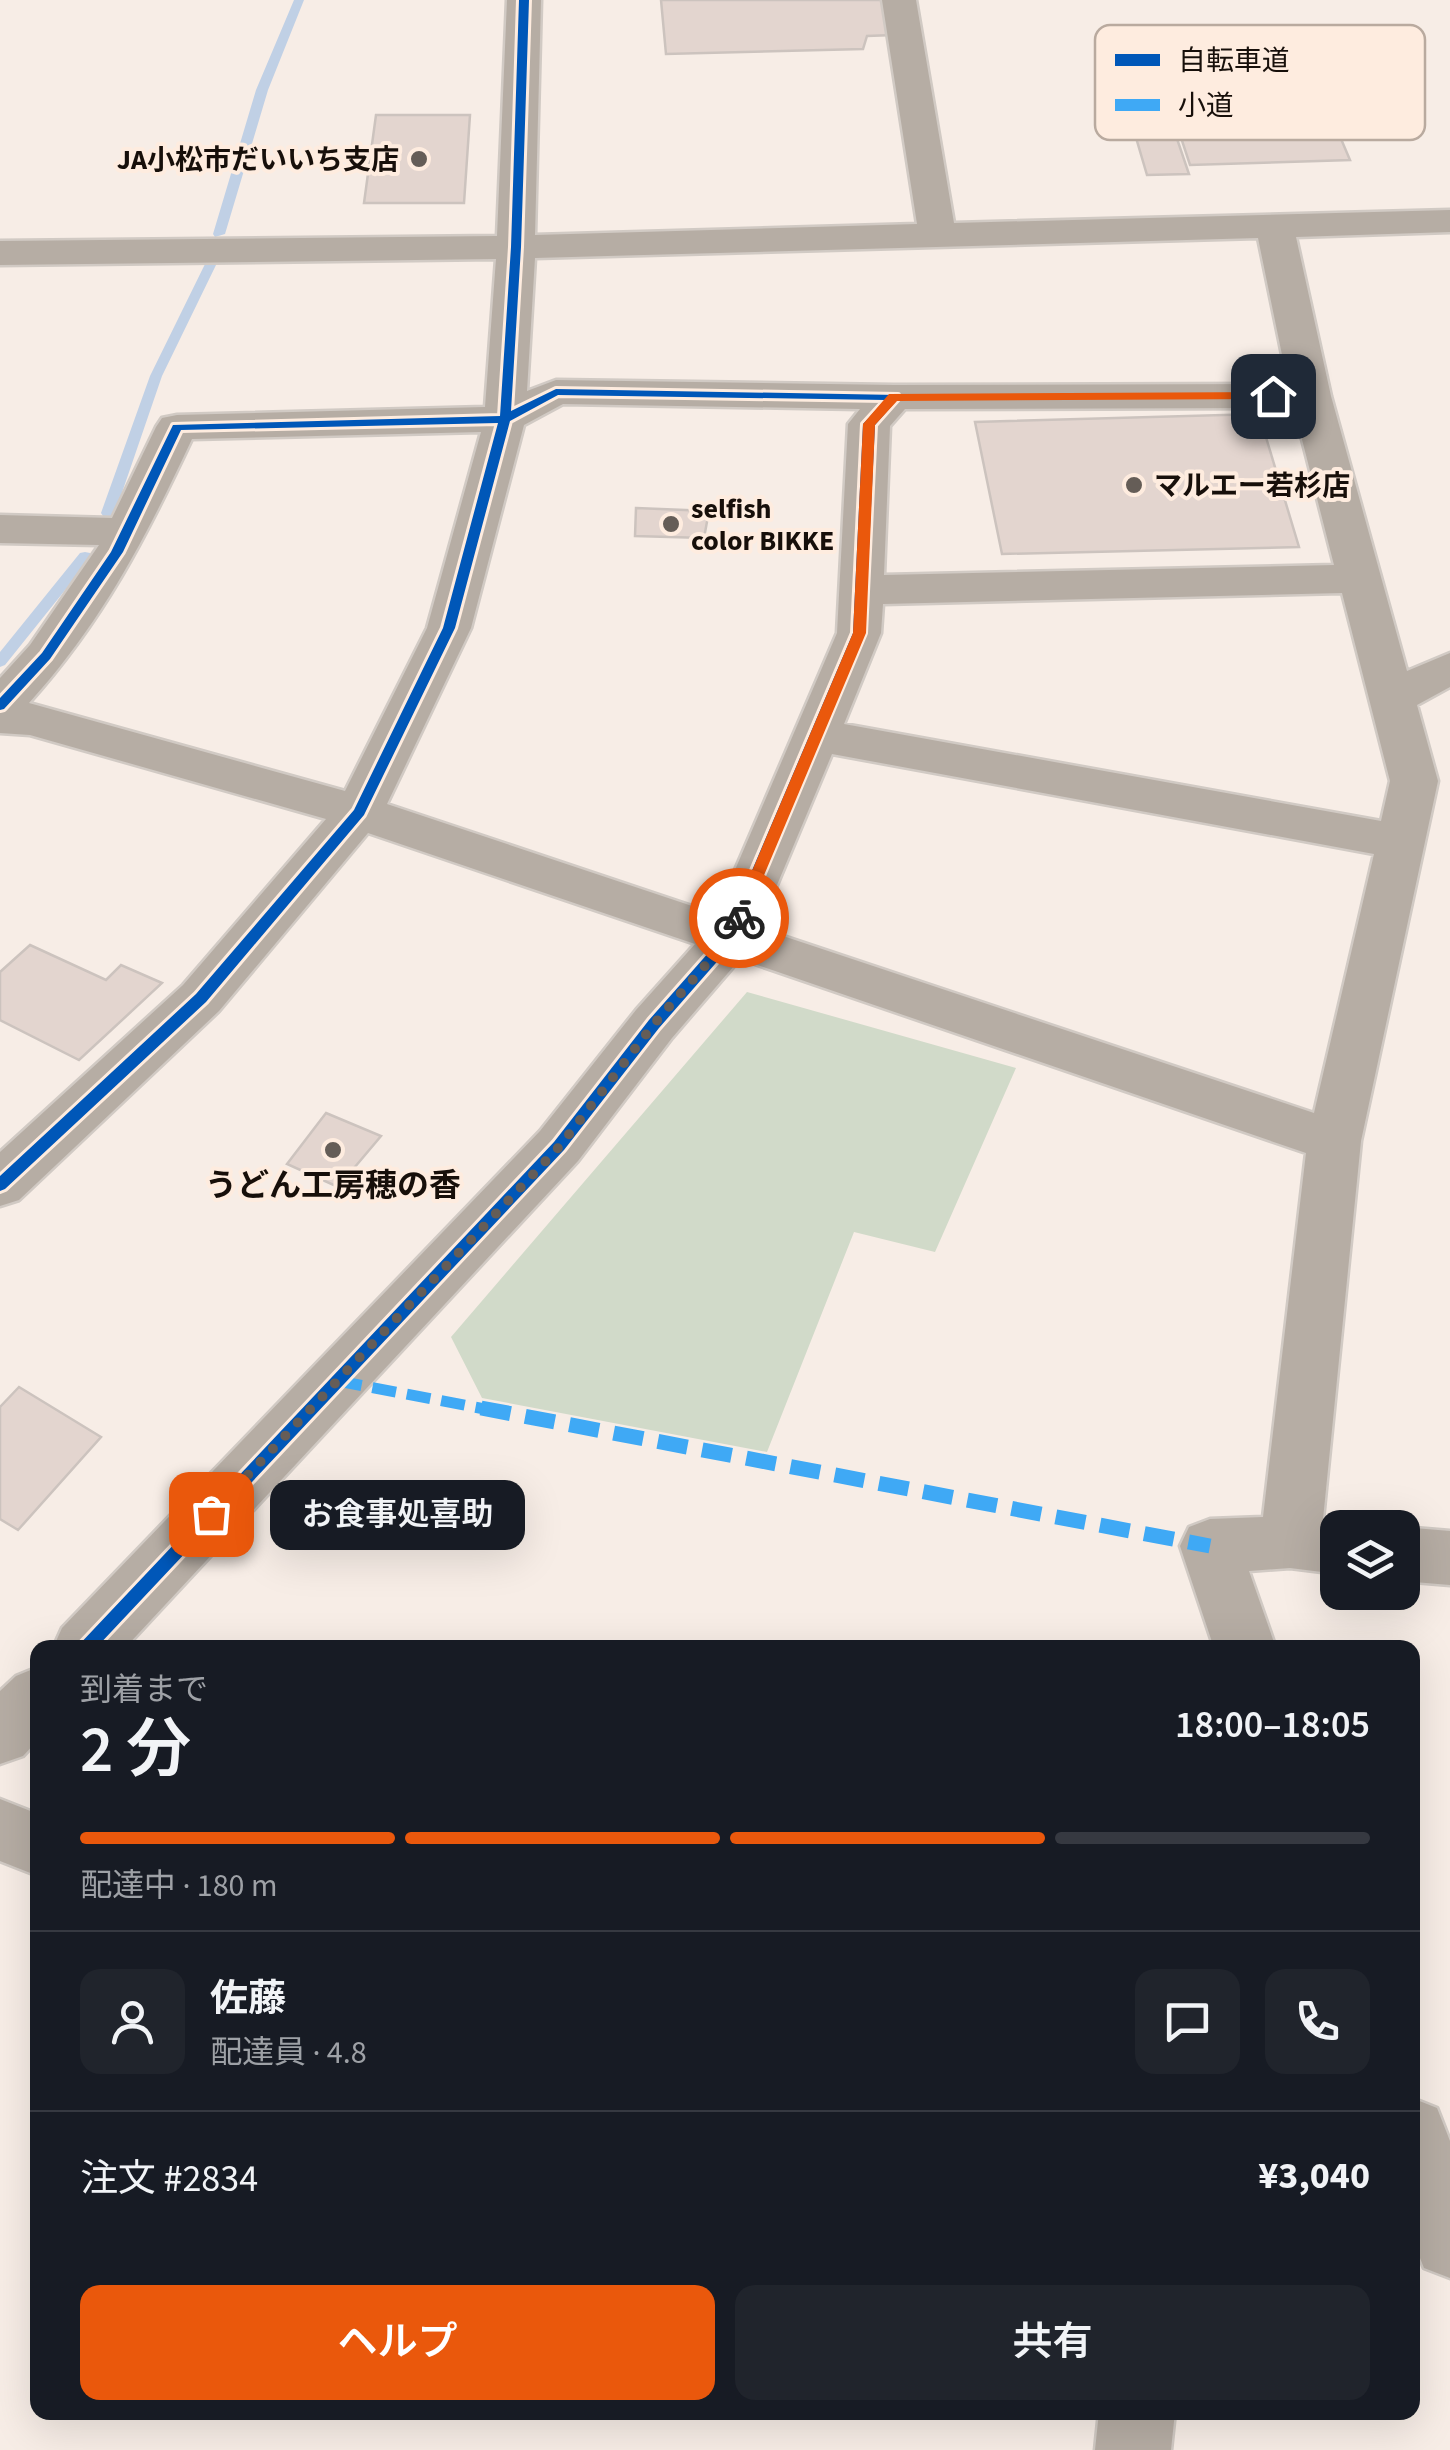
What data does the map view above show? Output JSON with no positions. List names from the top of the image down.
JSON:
{
  "places": [
    "JA小松市だいいち支店",
    "マルエー若杉店",
    "selfish color BIKKE",
    "うどん工房穂の香",
    "お食事処喜助"
  ],
  "legend": ["自転車道", "小道"],
  "page": {
    "bubble": "お食事処喜助",
    "heading": ["2 分", "到着まで", "18:00–18:05"],
    "panel": [
      "佐藤",
      "配達員 · 4.8",
      "注文 #2834",
      "¥3,040"
    ],
    "bar": "配達中 · 180 m",
    "buttons": ["ヘルプ", "共有"]
  }
}
